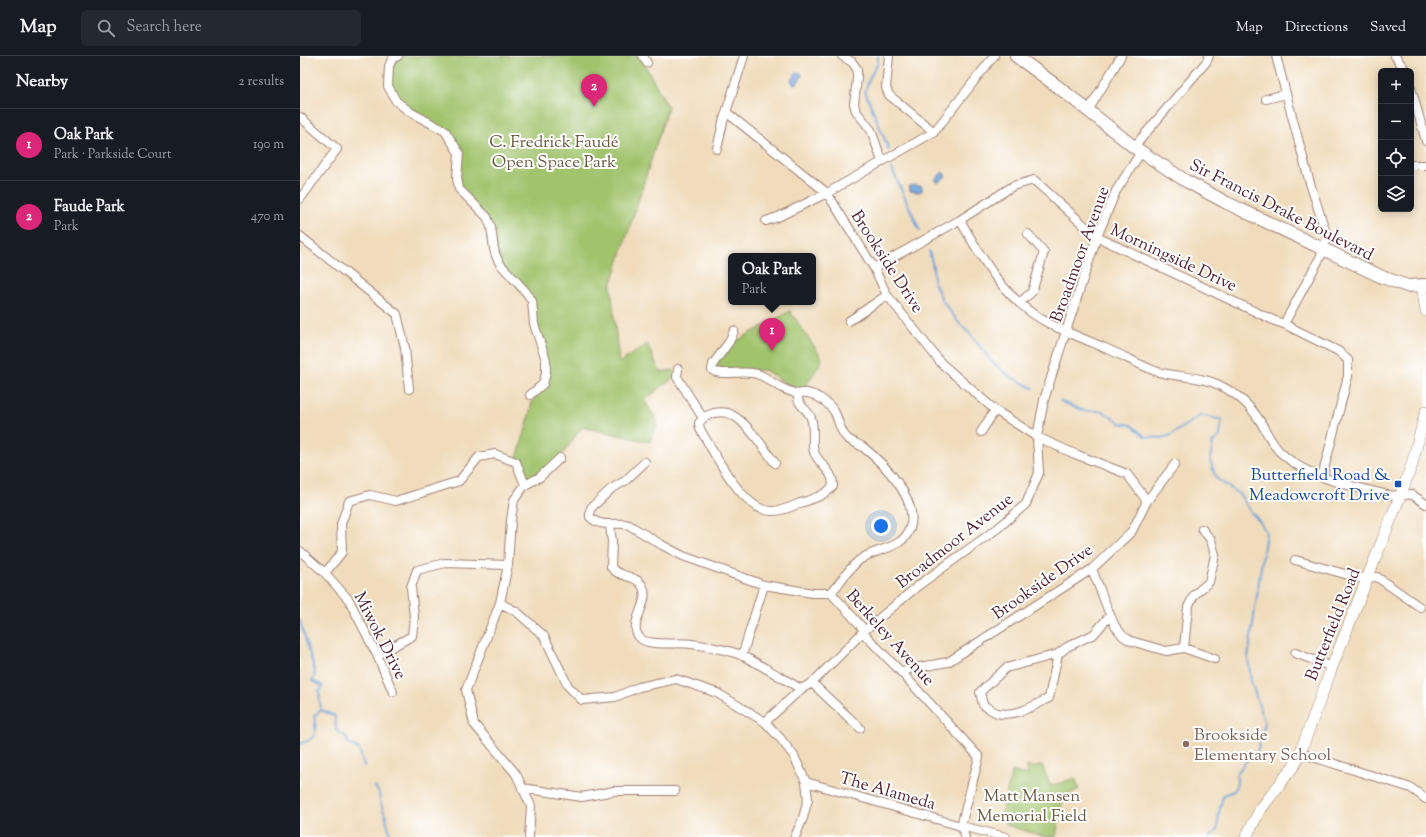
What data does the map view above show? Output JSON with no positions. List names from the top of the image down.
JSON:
{
  "streets": {
    "main road": ["Sir Francis Drake Boulevard"],
    "street": [
      "Broadmoor Avenue",
      "Morningside Drive",
      "Brookside Drive",
      "Butterfield Road",
      "Miwok Drive",
      "Berkeley Avenue",
      "The Alameda"
    ]
  },
  "crossings": [
    ["Sir Francis Drake Boulevard", "Broadmoor Avenue"],
    ["Broadmoor Avenue", "Morningside Drive"],
    ["Broadmoor Avenue", "Brookside Drive"],
    ["Broadmoor Avenue", "Berkeley Avenue"],
    ["Morningside Drive", "Brookside Drive"],
    ["Brookside Drive", "Berkeley Avenue"],
    ["Berkeley Avenue", "The Alameda"]
  ],
  "parks": ["C. Fredrick Faudé Open Space Park", "Matt Mansen Memorial Field"],
  "places": {
    "transit": ["Butterfield Road & Meadowcroft Drive"],
    "other": ["Brookside Elementary School"]
  },
  "page": {
    "header": "Map",
    "search": "Search here",
    "nav": ["Map", "Directions", "Saved"],
    "heading": ["Nearby", "2 results"],
    "map_buttons": ["+", "−"],
    "pins": ["2", "1"],
    "list": [
      {
        "mark": "1",
        "name": "Oak Park",
        "note": "Park · Parkside Court",
        "value": "190 m"
      },
      {
        "mark": "2",
        "name": "Faude Park",
        "note": "Park",
        "value": "470 m"
      }
    ],
    "popup": ["Oak Park", "Park"]
  }
}
